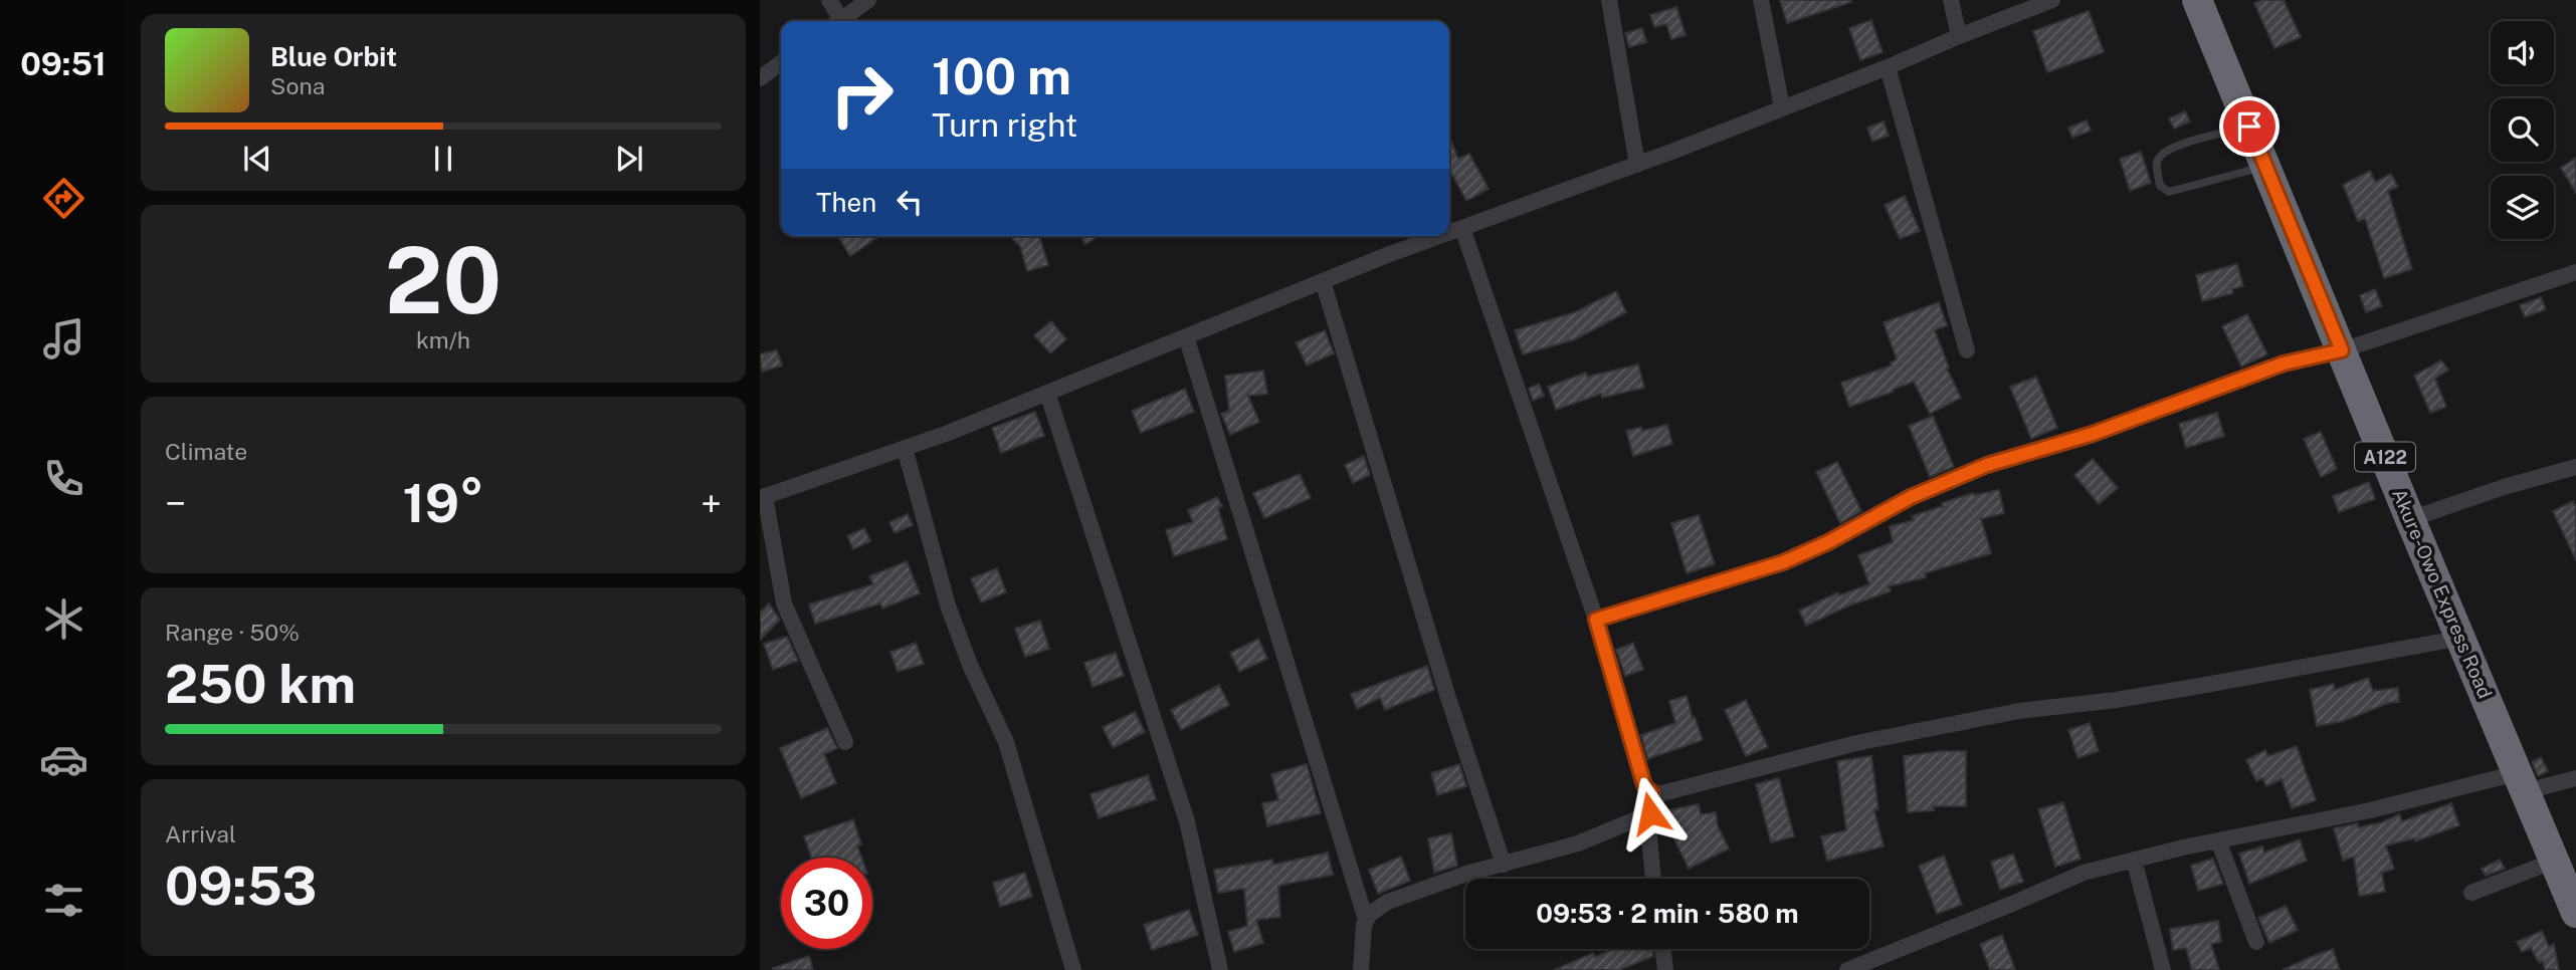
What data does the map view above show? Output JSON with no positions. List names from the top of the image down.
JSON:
{
  "streets": {
    "highway": ["A122", "Akure-Owo Express Road"]
  },
  "page": {
    "tabs": "09:51",
    "turn": ["100 m", "Turn right"],
    "song": ["Blue Orbit", "Sona"],
    "then": "Then",
    "tile": [
      ["20", "km/h"],
      "Climate",
      ["Range · 50%", "250 km"],
      ["Arrival", "09:53"]
    ],
    "heat": ["−", "19°", "+"],
    "limit": "30",
    "trip": "09:53 · 2 min · 580 m"
  }
}
